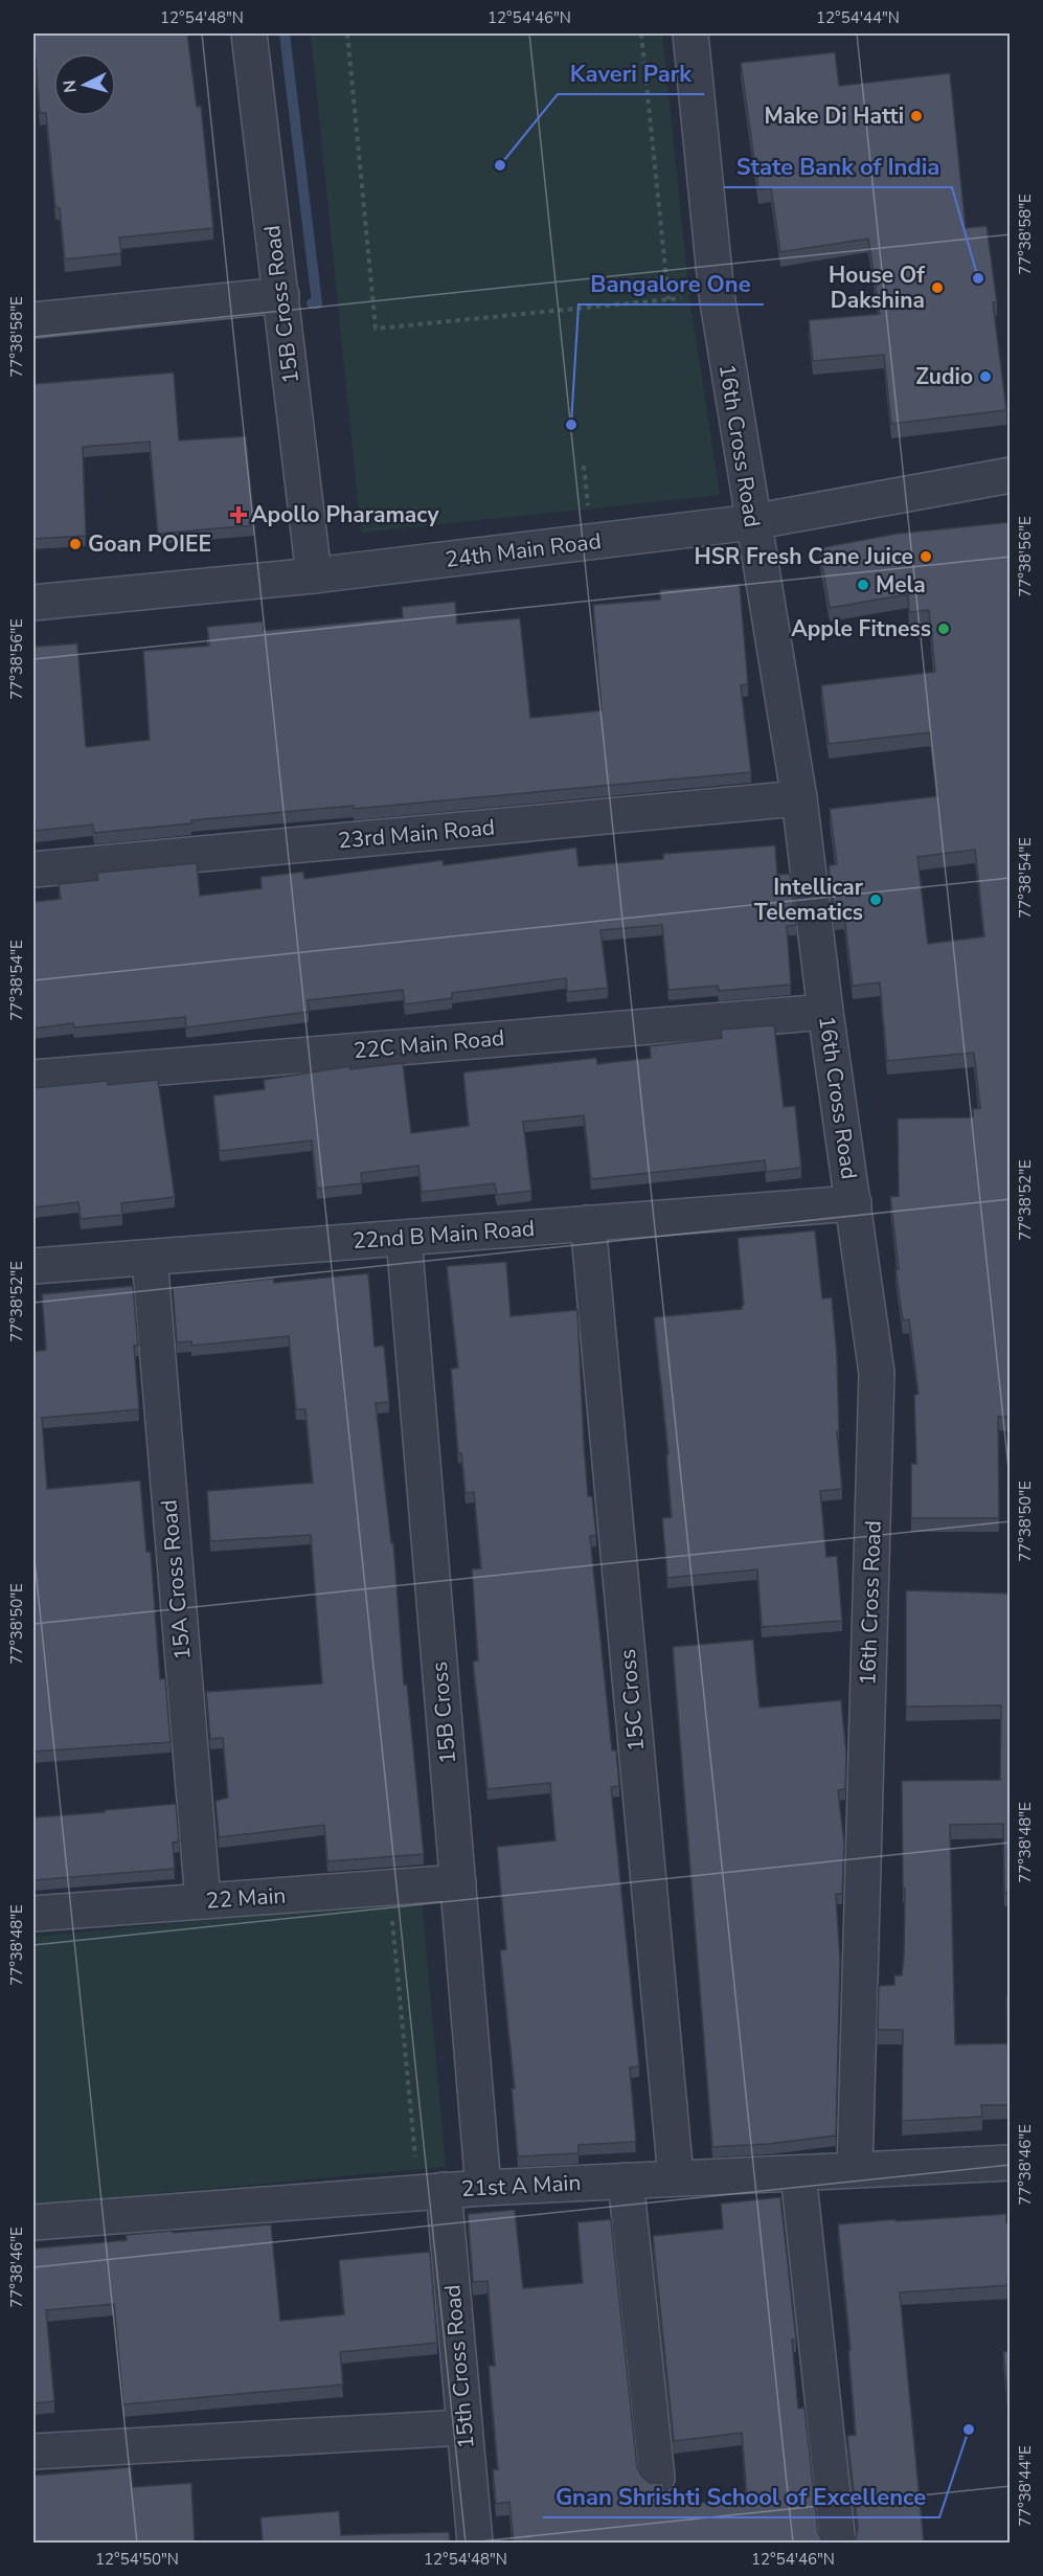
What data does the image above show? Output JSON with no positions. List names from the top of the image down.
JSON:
{
  "streets": {
    "street": [
      "15B Cross Road",
      "16th Cross Road",
      "24th Main Road",
      "23rd Main Road",
      "22C Main Road",
      "22nd B Main Road",
      "15A Cross Road",
      "15C Cross",
      "15B Cross",
      "22 Main",
      "21st A Main",
      "15th Cross Road"
    ]
  },
  "crossings": [
    ["15B Cross Road", "24th Main Road"],
    ["16th Cross Road", "24th Main Road"],
    ["16th Cross Road", "23rd Main Road"],
    ["16th Cross Road", "22C Main Road"],
    ["16th Cross Road", "22nd B Main Road"],
    ["16th Cross Road", "21st A Main"],
    ["22nd B Main Road", "15A Cross Road"],
    ["22nd B Main Road", "15C Cross"],
    ["22nd B Main Road", "15B Cross"],
    ["15A Cross Road", "22 Main"],
    ["15C Cross", "21st A Main"],
    ["15B Cross", "22 Main"],
    ["15B Cross", "21st A Main"],
    ["21st A Main", "15th Cross Road"]
  ],
  "places": {
    "other": [
      "Make Di Hatti",
      "Kaveri Park",
      "State Bank of India",
      "House Of Dakshina",
      "Zudio",
      "Bangalore One",
      "Goan POIEE",
      "HSR Fresh Cane Juice",
      "Mela",
      "Apple Fitness",
      "Intellicar Telematics",
      "Gnan Shrishti School of Excellence"
    ],
    "health": ["Apollo Pharamacy"]
  },
  "north": "left",
  "coordinates": [
    "12°54'48\"N",
    "12°54'46\"N",
    "12°54'44\"N",
    "77°38'58\"E",
    "77°38'56\"E",
    "77°38'54\"E",
    "77°38'52\"E",
    "77°38'50\"E",
    "77°38'48\"E",
    "77°38'46\"E",
    "77°38'44\"E",
    "12°54'50\"N"
  ]
}
